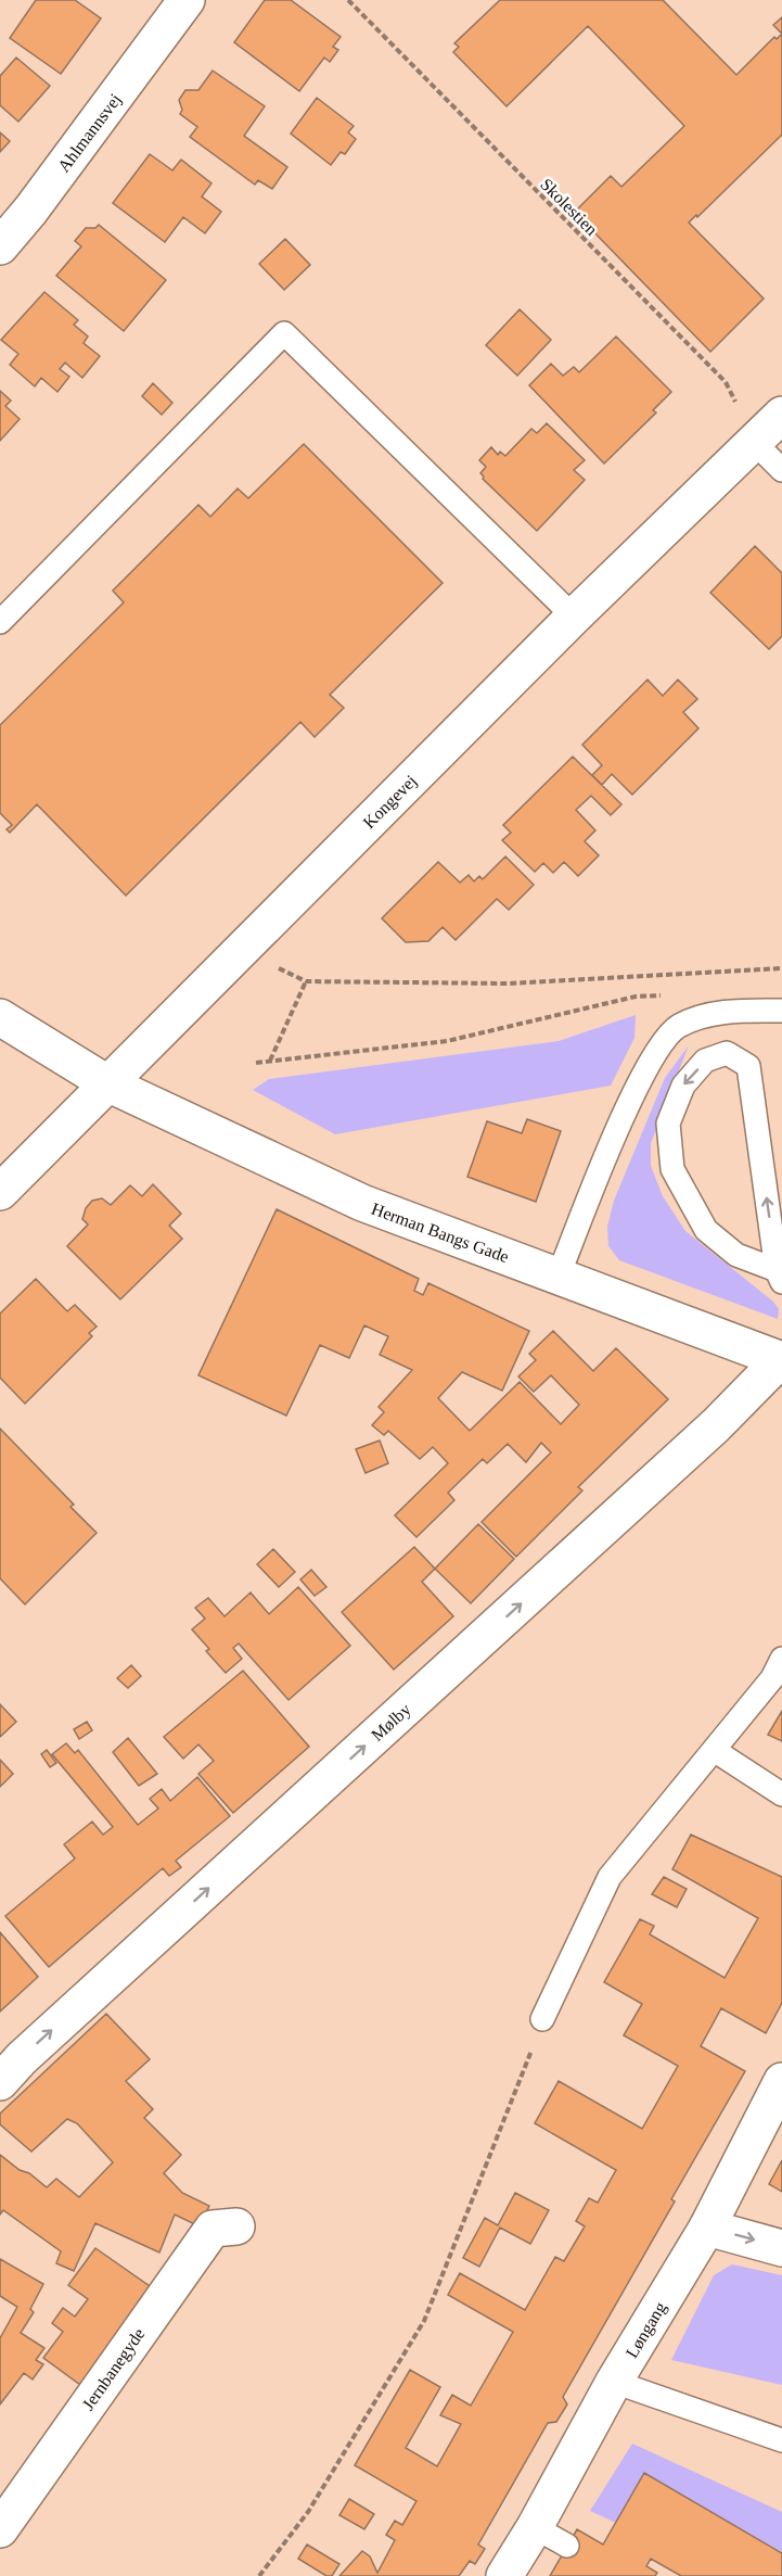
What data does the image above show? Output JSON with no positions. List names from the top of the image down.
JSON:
{
  "streets": {
    "street": [
      "Ahlmannsvej",
      "Kongevej",
      "Herman Bangs Gade",
      "Mølby",
      "Løngang",
      "Jernbanegyde"
    ],
    "path": ["Skolestien"]
  },
  "crossings": [
    ["Skolestien", "Kongevej"],
    ["Kongevej", "Herman Bangs Gade"],
    ["Herman Bangs Gade", "Mølby"]
  ],
  "one_way": ["Mølby"]
}
